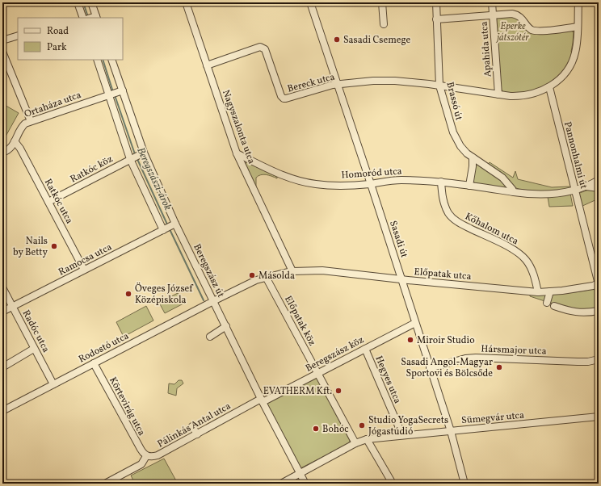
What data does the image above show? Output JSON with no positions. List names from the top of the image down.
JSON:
{
  "streets": {
    "street": [
      "Apahida utca",
      "Bereck utca",
      "Brassó út",
      "Ortaháza utca",
      "Nagyszalonta utca",
      "Pannonhalmi út",
      "Ratkóc köz",
      "Homoród utca",
      "Ratkóc utca",
      "Kőhalom utca",
      "Sasadi út",
      "Ramocsa utca",
      "Beregszász út",
      "Előpatak utca",
      "Előpatak köz",
      "Radóc utca",
      "Rodostó utca",
      "Hársmajor utca",
      "Beregszász köz",
      "Hegyes utca",
      "Körtevirág utca",
      "Sümegvár utca",
      "Pálinkás Antal utca"
    ]
  },
  "crossings": [
    ["Apahida utca", "Bereck utca"],
    ["Bereck utca", "Brassó út"],
    ["Bereck utca", "Nagyszalonta utca"],
    ["Bereck utca", "Pannonhalmi út"],
    ["Bereck utca", "Sasadi út"],
    ["Brassó út", "Homoród utca"],
    ["Ortaháza utca", "Ratkóc utca"],
    ["Ortaháza utca", "Beregszász út"],
    ["Nagyszalonta utca", "Homoród utca"],
    ["Nagyszalonta utca", "Előpatak utca"],
    ["Pannonhalmi út", "Előpatak utca"],
    ["Ratkóc köz", "Ratkóc utca"],
    ["Ratkóc köz", "Beregszász út"],
    ["Homoród utca", "Kőhalom utca"],
    ["Homoród utca", "Sasadi út"],
    ["Ratkóc utca", "Ramocsa utca"],
    ["Kőhalom utca", "Előpatak utca"],
    ["Sasadi út", "Előpatak utca"],
    ["Sasadi út", "Hársmajor utca"],
    ["Sasadi út", "Beregszász köz"],
    ["Sasadi út", "Sümegvár utca"],
    ["Ramocsa utca", "Beregszász út"],
    ["Ramocsa utca", "Radóc utca"],
    ["Beregszász út", "Előpatak utca"],
    ["Beregszász út", "Rodostó utca"],
    ["Beregszász út", "Beregszász köz"],
    ["Beregszász út", "Sümegvár utca"],
    ["Beregszász út", "Pálinkás Antal utca"],
    ["Előpatak utca", "Előpatak köz"],
    ["Előpatak utca", "Rodostó utca"],
    ["Előpatak köz", "Beregszász köz"],
    ["Előpatak köz", "Sümegvár utca"],
    ["Radóc utca", "Rodostó utca"],
    ["Rodostó utca", "Körtevirág utca"],
    ["Beregszász köz", "Hegyes utca"],
    ["Beregszász köz", "Pálinkás Antal utca"],
    ["Hegyes utca", "Sümegvár utca"],
    ["Körtevirág utca", "Pálinkás Antal utca"]
  ],
  "water": ["Beregszászi-árok"],
  "parks": ["Eperke játszótér"],
  "places": [
    "Sasadi Csemege",
    "Nails by Betty",
    "Másolda",
    "Öveges József Középiskola",
    "Miroir Studio",
    "Sasadi Angol-Magyar Sportovi és Bölcsőde",
    "EVATHERM Kft.",
    "Studio YogaSecrets Jógastúdió",
    "Bohóc"
  ],
  "legend": ["Road", "Park"]
}
